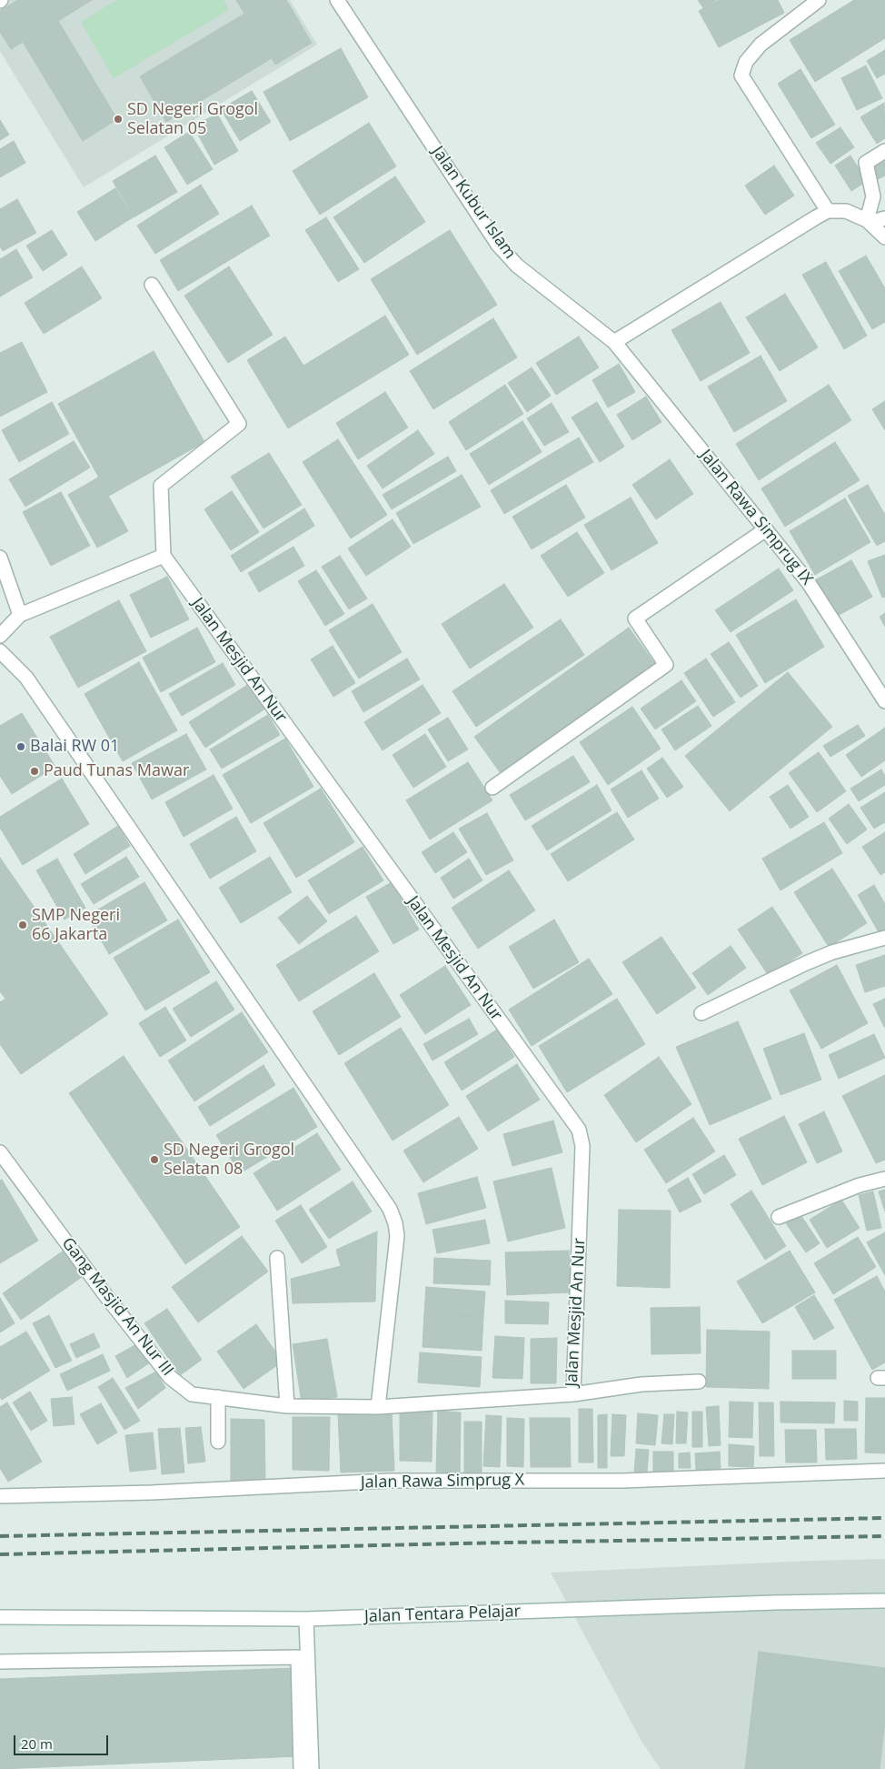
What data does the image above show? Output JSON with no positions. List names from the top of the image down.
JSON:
{
  "streets": {
    "street": [
      "Jalan Kubur Islam",
      "Jalan Rawa Simprug IX",
      "Jalan Mesjid An Nur",
      "Gang Masjid An Nur III",
      "Jalan Rawa Simprug X",
      "Jalan Tentara Pelajar"
    ]
  },
  "crossings": [
    ["Jalan Kubur Islam", "Jalan Rawa Simprug IX"],
    ["Jalan Mesjid An Nur", "Gang Masjid An Nur III"]
  ],
  "places": [
    "SD Negeri Grogol Selatan 05",
    "Balai RW 01",
    "Paud Tunas Mawar",
    "SMP Negeri 66 Jakarta",
    "SD Negeri Grogol Selatan 08"
  ],
  "scale_bar": "20 m"
}
